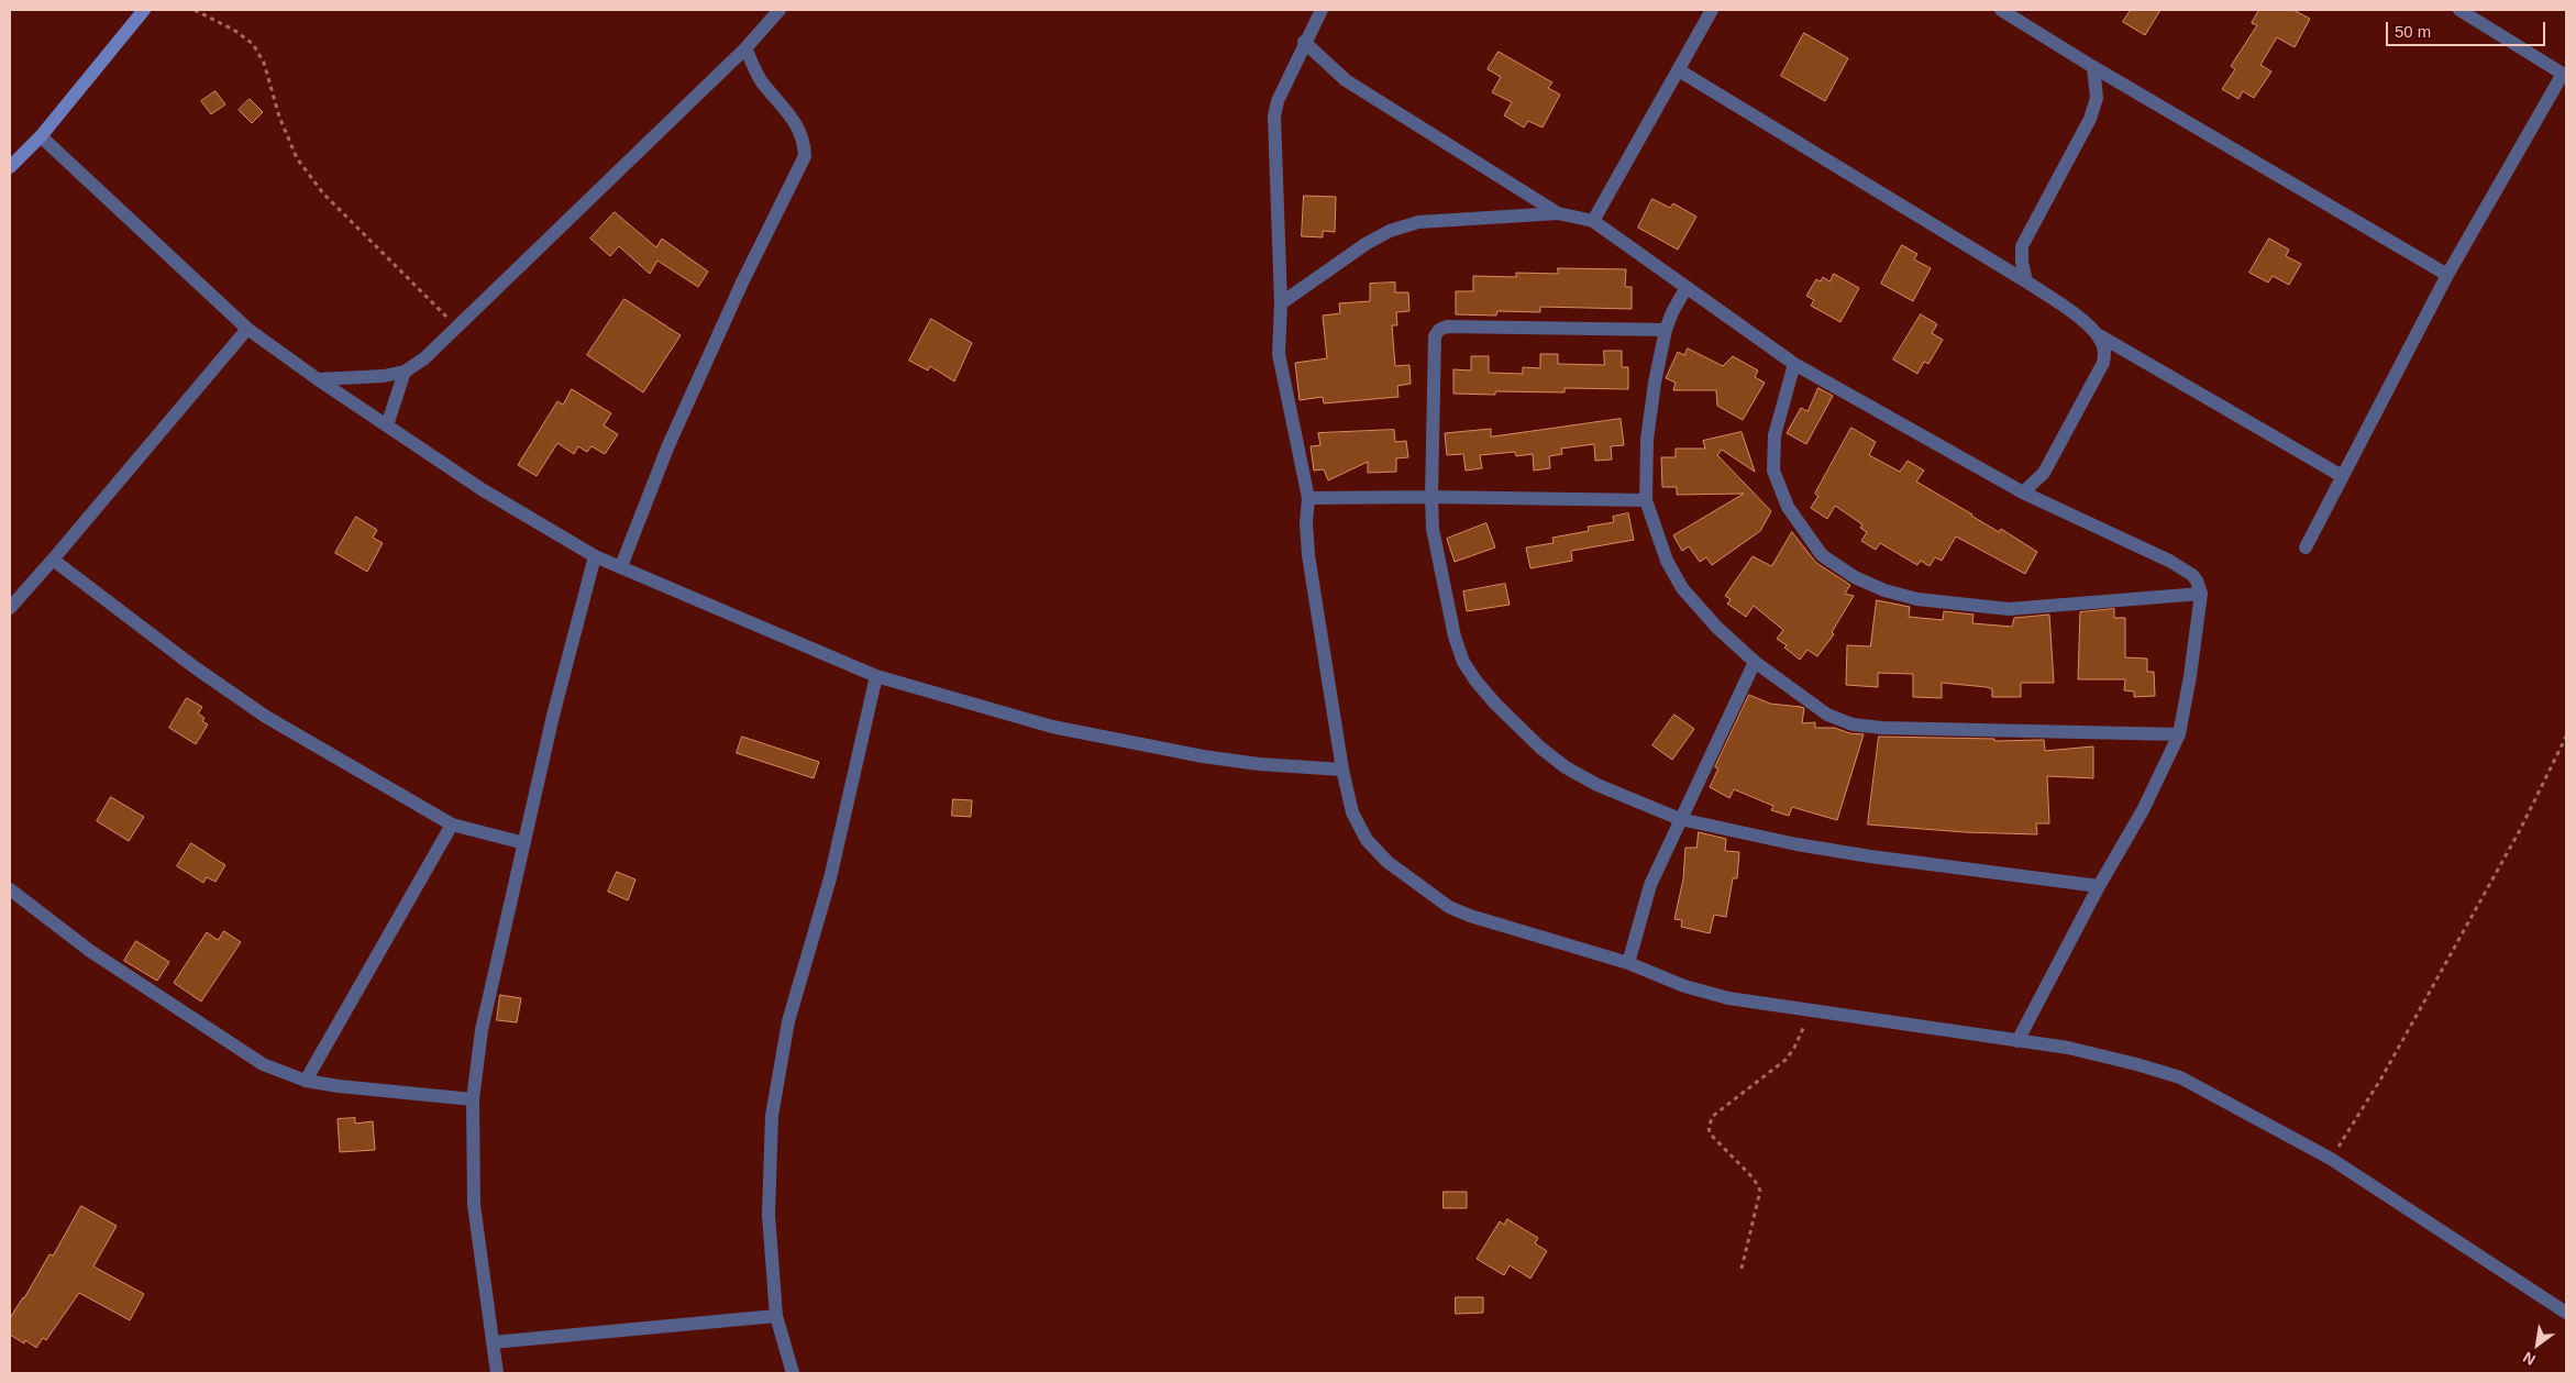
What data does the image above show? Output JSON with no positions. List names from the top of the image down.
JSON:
{
  "scale_bar": "50 m",
  "north": "bottom left"
}
